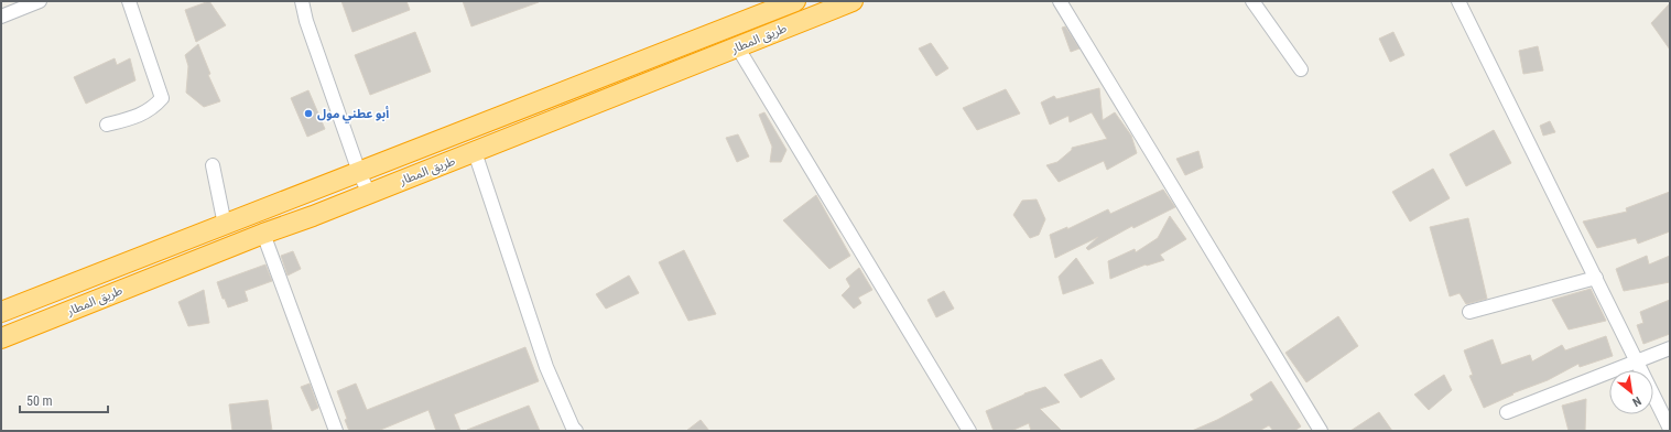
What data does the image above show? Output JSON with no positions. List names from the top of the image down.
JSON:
{
  "streets": {
    "highway": ["طريق المطار"]
  },
  "places": ["أبو عطني مول"],
  "scale_bar": "50 m",
  "north": "bottom right"
}
